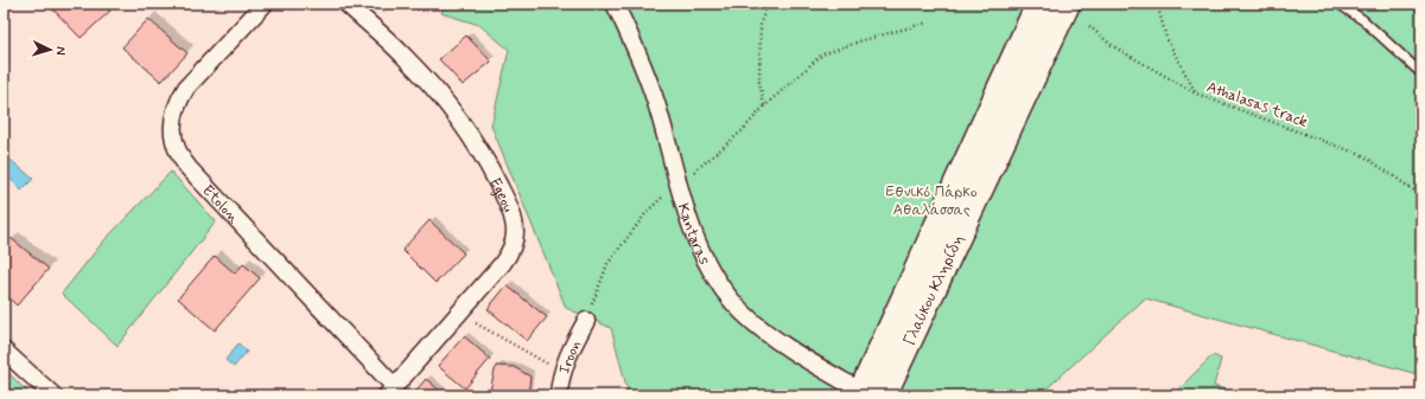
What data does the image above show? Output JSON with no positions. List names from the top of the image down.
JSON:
{
  "streets": {
    "main road": ["Γλαύκου Κληρίδη"],
    "street": [
      "Egeou",
      "Etolon",
      "Kantaras",
      "Iroon"
    ],
    "path": ["Athalasas track"]
  },
  "crossings": [
    ["Egeou", "Etolon"],
    ["Kantaras", "Γλαύκου Κληρίδη"]
  ],
  "parks": ["Εθνικό Πάρκο Αθαλάσσας"],
  "north": "right"
}
